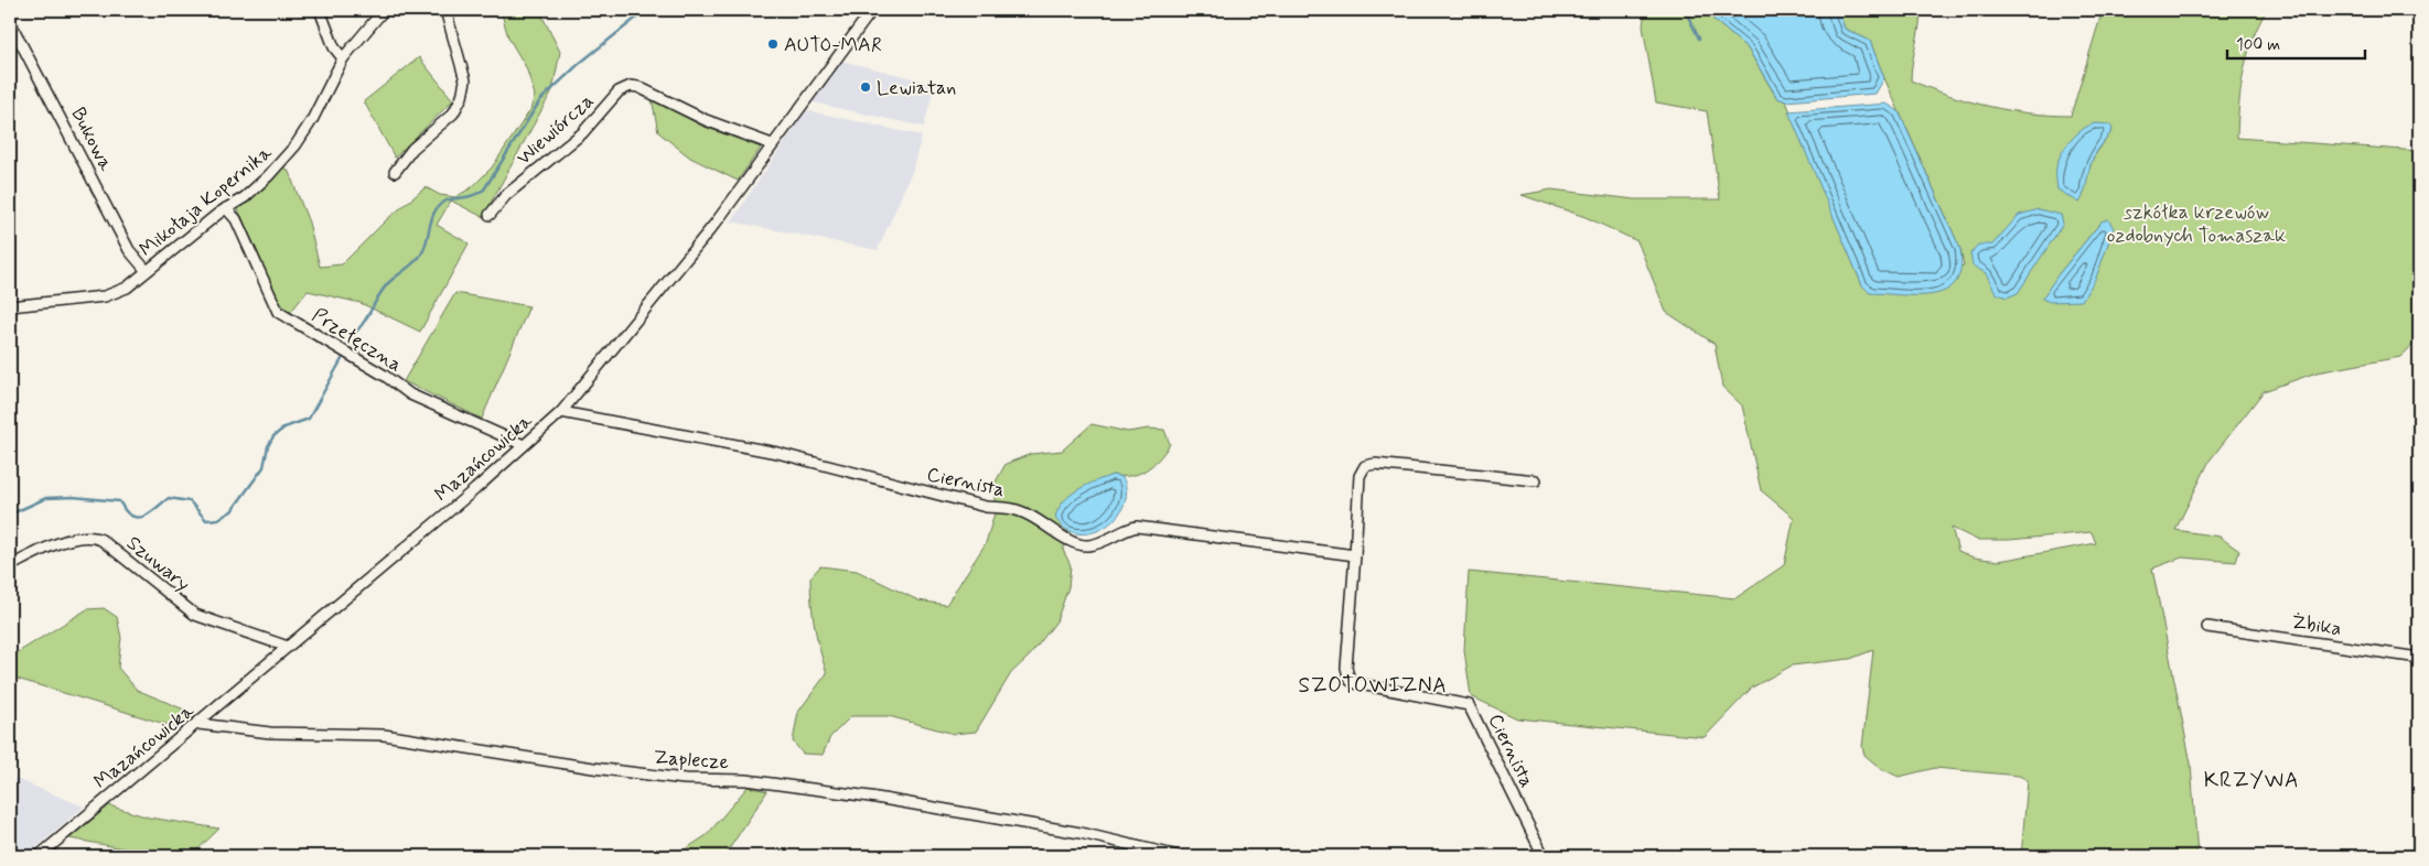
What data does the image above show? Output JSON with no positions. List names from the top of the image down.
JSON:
{
  "streets": {
    "street": [
      "Wiewiórcza",
      "Bukowa",
      "Mikołaja Kopernika",
      "Przełęczna",
      "Mazańcowicka",
      "Ciernista",
      "Szuwary",
      "Żbika",
      "Zaplecze"
    ]
  },
  "crossings": [
    ["Wiewiórcza", "Mazańcowicka"],
    ["Bukowa", "Mikołaja Kopernika"],
    ["Mikołaja Kopernika", "Przełęczna"],
    ["Przełęczna", "Mazańcowicka"],
    ["Mazańcowicka", "Ciernista"],
    ["Mazańcowicka", "Szuwary"],
    ["Mazańcowicka", "Zaplecze"]
  ],
  "districts": ["SZOTOWIZNA", "KRZYWA"],
  "parks": ["szkółka krzewów ozdobnych Tomaszak"],
  "places": ["AUTO-MAR", "Lewiatan"],
  "scale_bar": "100 m"
}
